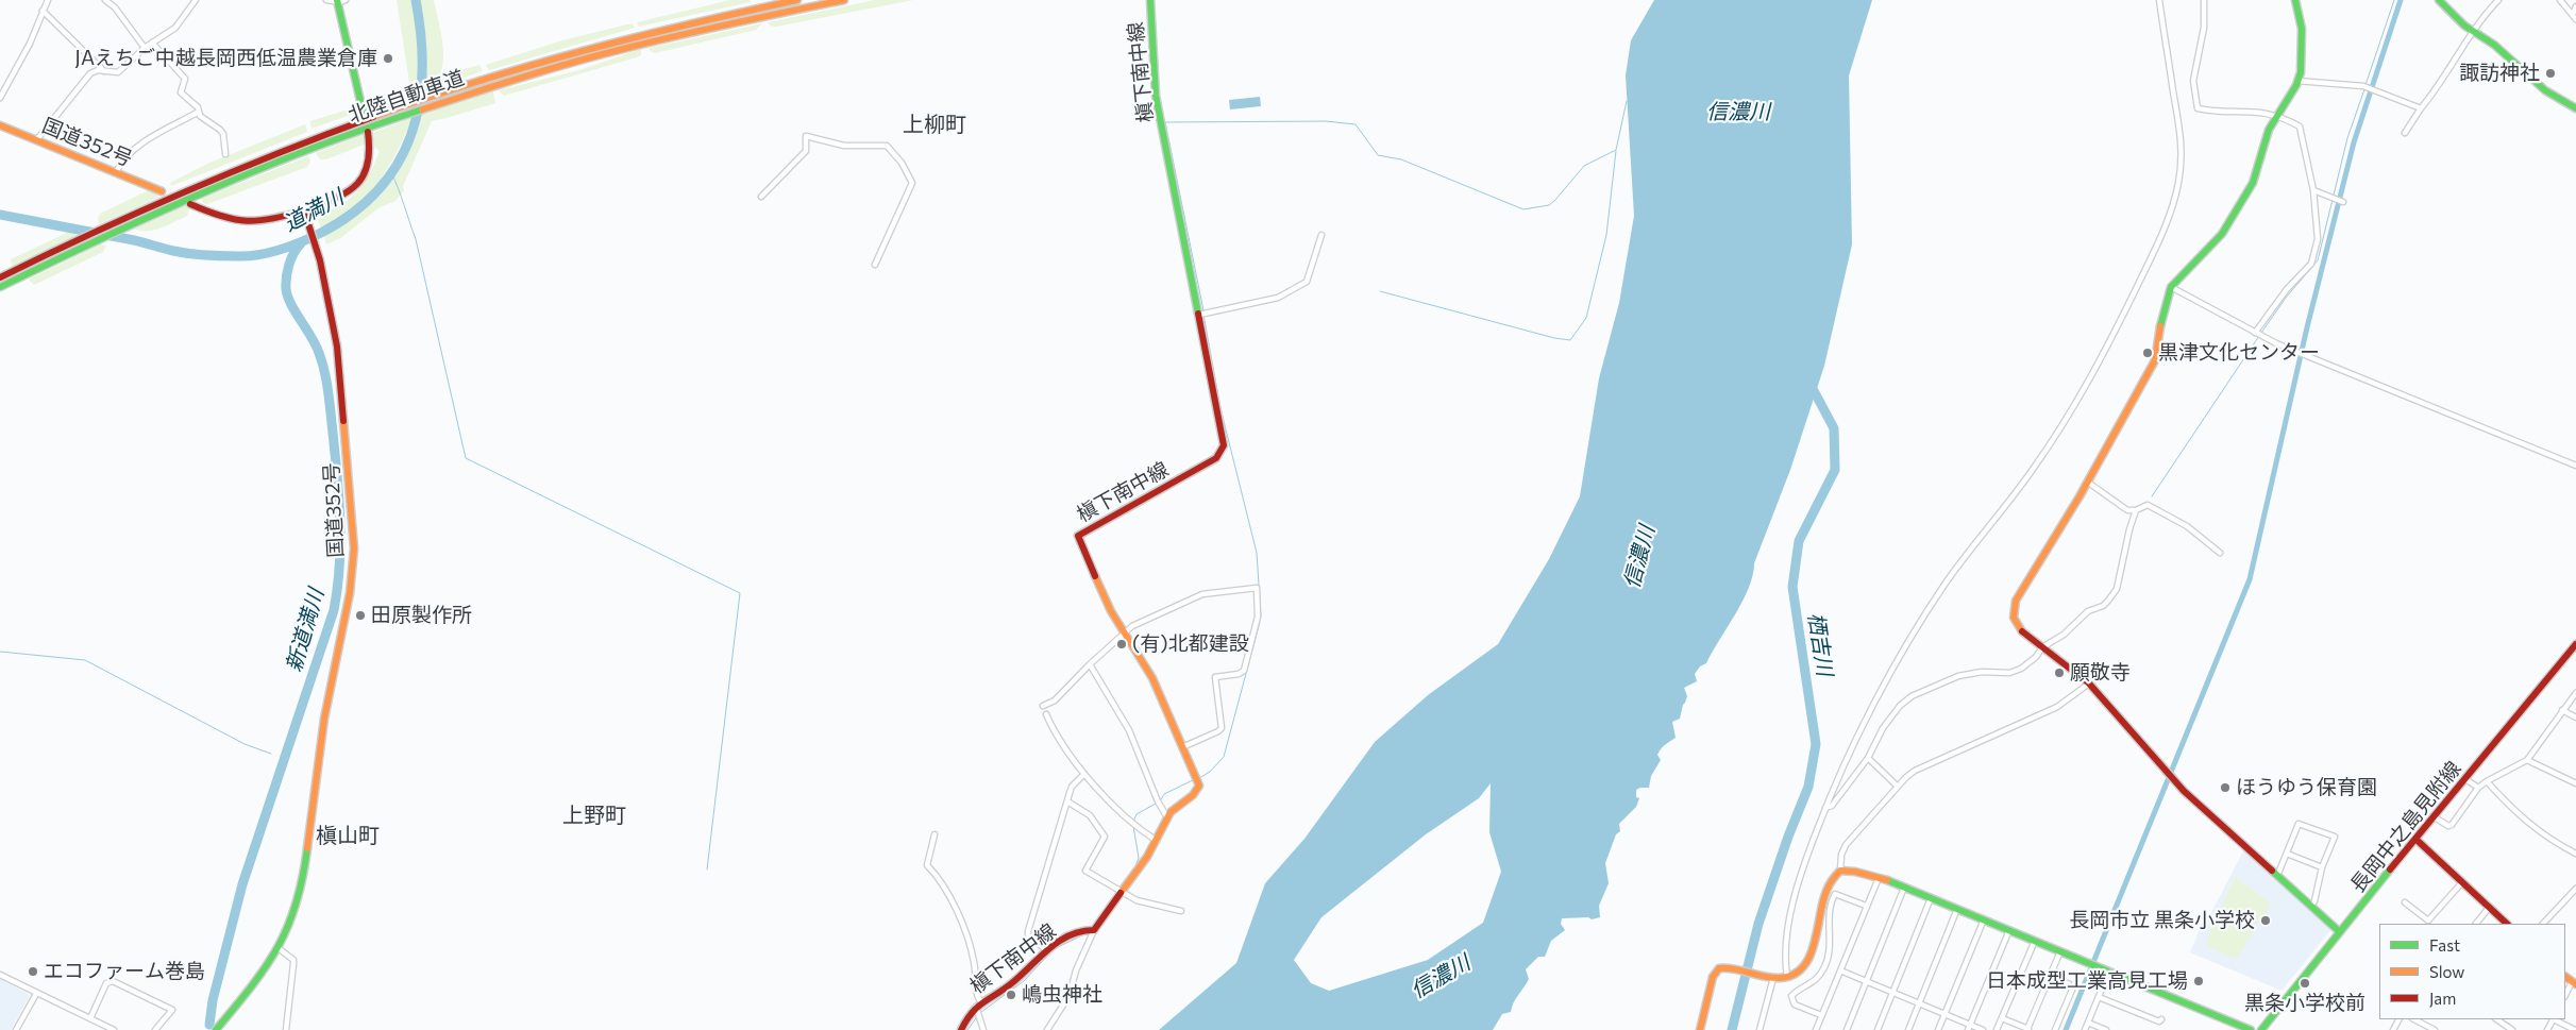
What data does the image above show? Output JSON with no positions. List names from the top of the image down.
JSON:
{
  "streets": {
    "main road": [
      "槇下南中線",
      "北陸自動車道",
      "国道352号",
      "長岡中之島見附線"
    ]
  },
  "districts": ["上柳町", "上野町", "槇山町"],
  "water": [
    "信濃川",
    "道満川",
    "新道満川",
    "栖吉川"
  ],
  "places": [
    "JAえちご中越長岡西低温農業倉庫",
    "諏訪神社",
    "黒津文化センター",
    "田原製作所",
    "(有)北都建設",
    "願敬寺",
    "ほうゆう保育園",
    "長岡市立 黒条小学校",
    "エコファーム巻島",
    "日本成型工業高見工場",
    "黒条小学校前",
    "嶋虫神社"
  ],
  "legend": ["Fast", "Slow", "Jam"]
}
